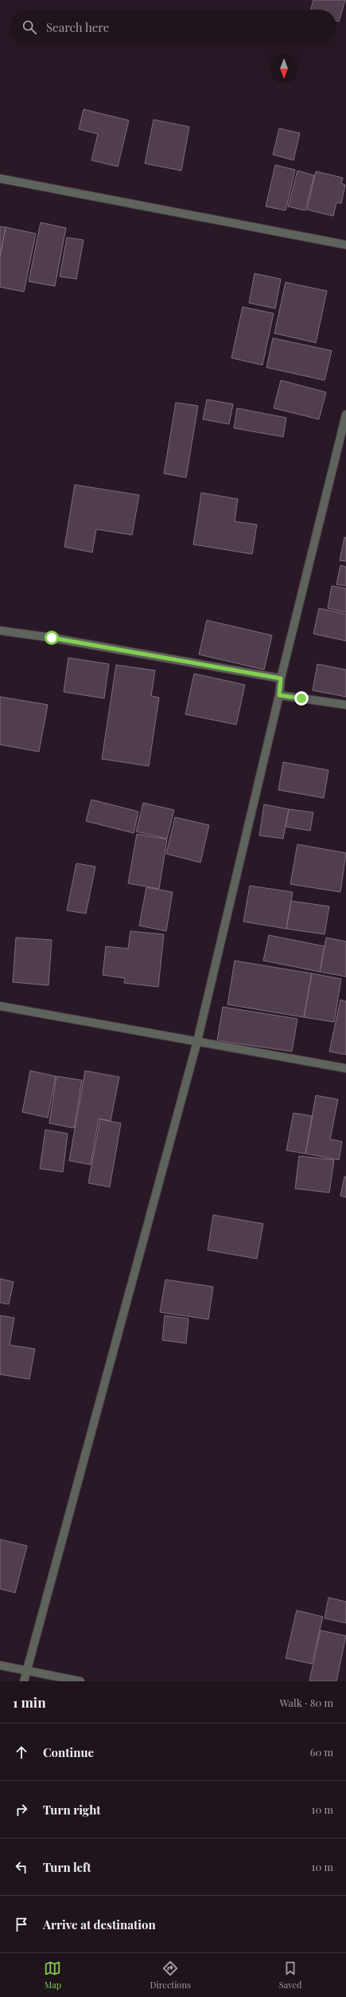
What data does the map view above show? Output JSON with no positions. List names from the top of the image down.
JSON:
{
  "north": "bottom",
  "page": {
    "search": "Search here",
    "heading": ["1 min", "Walk · 80 m"],
    "list": [
      ["Continue", "60 m"],
      ["Turn right", "10 m"],
      ["Turn left", "10 m"],
      "Arrive at destination"
    ],
    "nav": ["Map", "Directions", "Saved"]
  }
}
